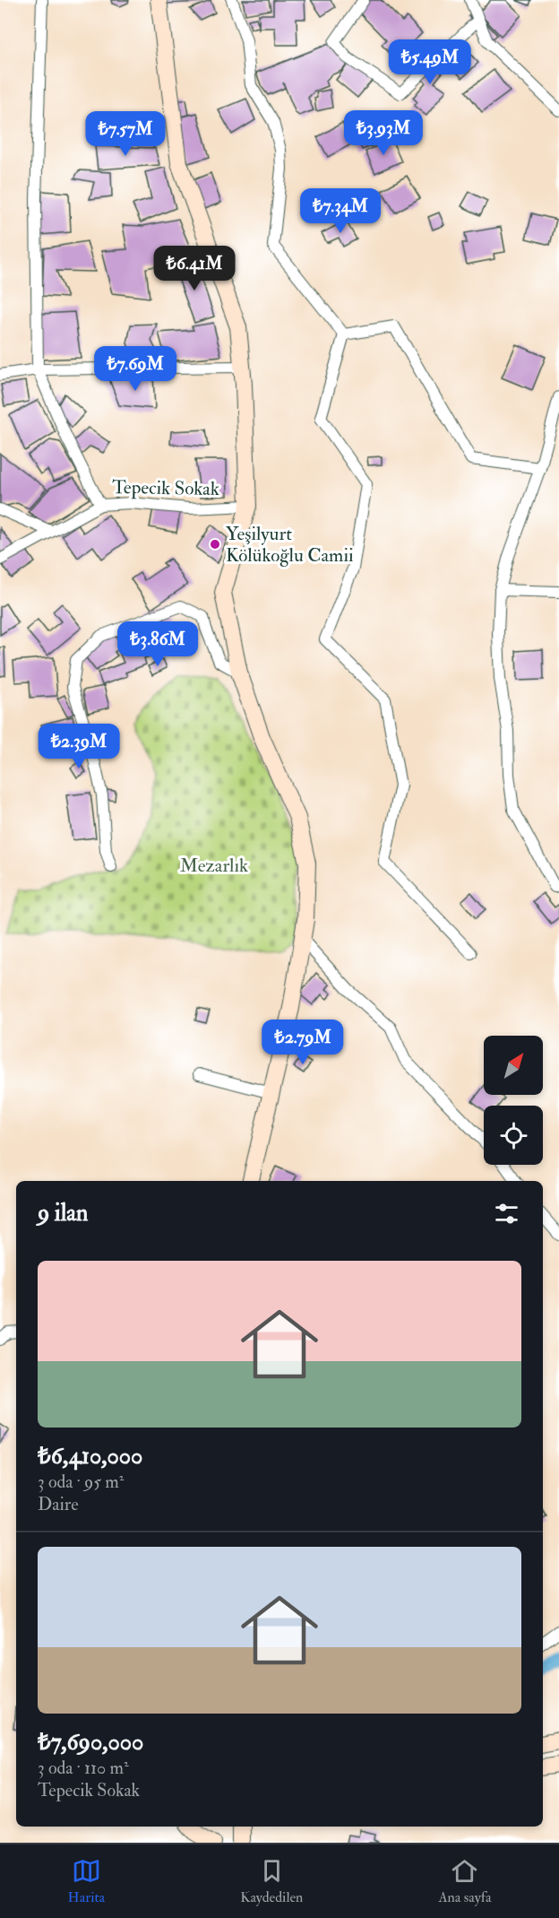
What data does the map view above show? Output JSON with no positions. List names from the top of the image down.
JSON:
{
  "streets": {
    "street": ["Tepecik Sokak"]
  },
  "parks": ["Mezarlık"],
  "places": ["Yeşilyurt Kölükoğlu Camii"],
  "north": "top right",
  "page": {
    "price": [
      "₺5.49M",
      "₺3.93M",
      "₺7.57M",
      "₺7.34M",
      "₺6.41M",
      "₺7.69M",
      "₺3.86M",
      "₺2.39M",
      "₺2.79M"
    ],
    "heading": "9 ilan",
    "list": [
      {
        "name": "₺6,410,000",
        "note": "3 oda · 95 m² · Daire"
      },
      {
        "name": "₺7,690,000",
        "note": "3 oda · 110 m² · Tepecik Sokak"
      }
    ],
    "tabs": ["Harita", "Kaydedilen", "Ana sayfa"]
  }
}
